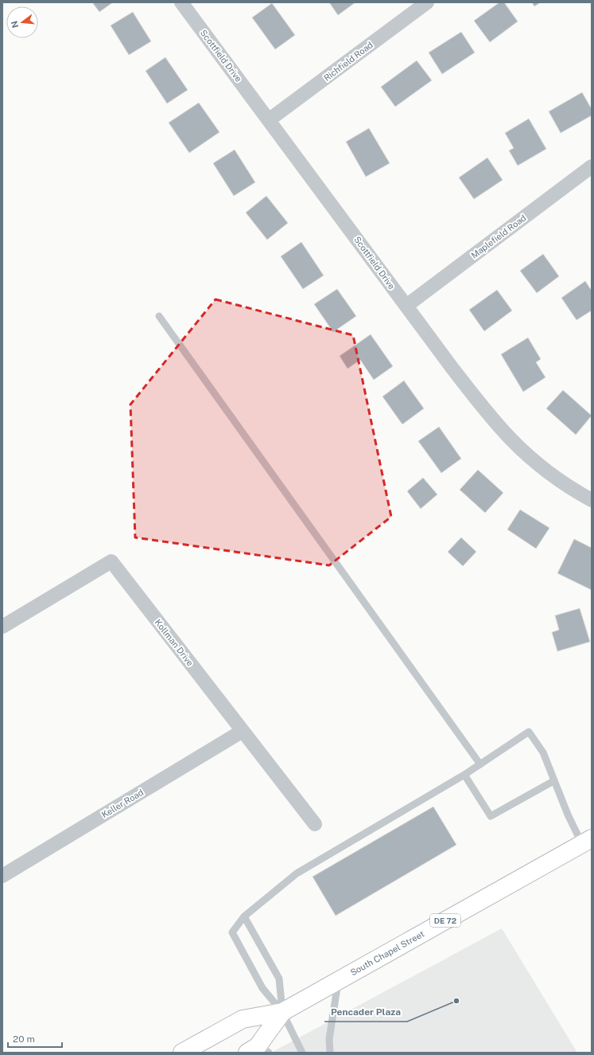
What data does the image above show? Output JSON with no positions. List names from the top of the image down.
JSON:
{
  "streets": {
    "main road": ["DE 72", "South Chapel Street"],
    "street": [
      "Scottfield Drive",
      "Richfield Road",
      "Maplefield Road",
      "Kollman Drive",
      "Keller Road"
    ]
  },
  "crossings": [
    ["Scottfield Drive", "Richfield Road"],
    ["Scottfield Drive", "Maplefield Road"],
    ["Kollman Drive", "Keller Road"]
  ],
  "places": ["Pencader Plaza"],
  "scale_bar": "20 m",
  "north": "left"
}
